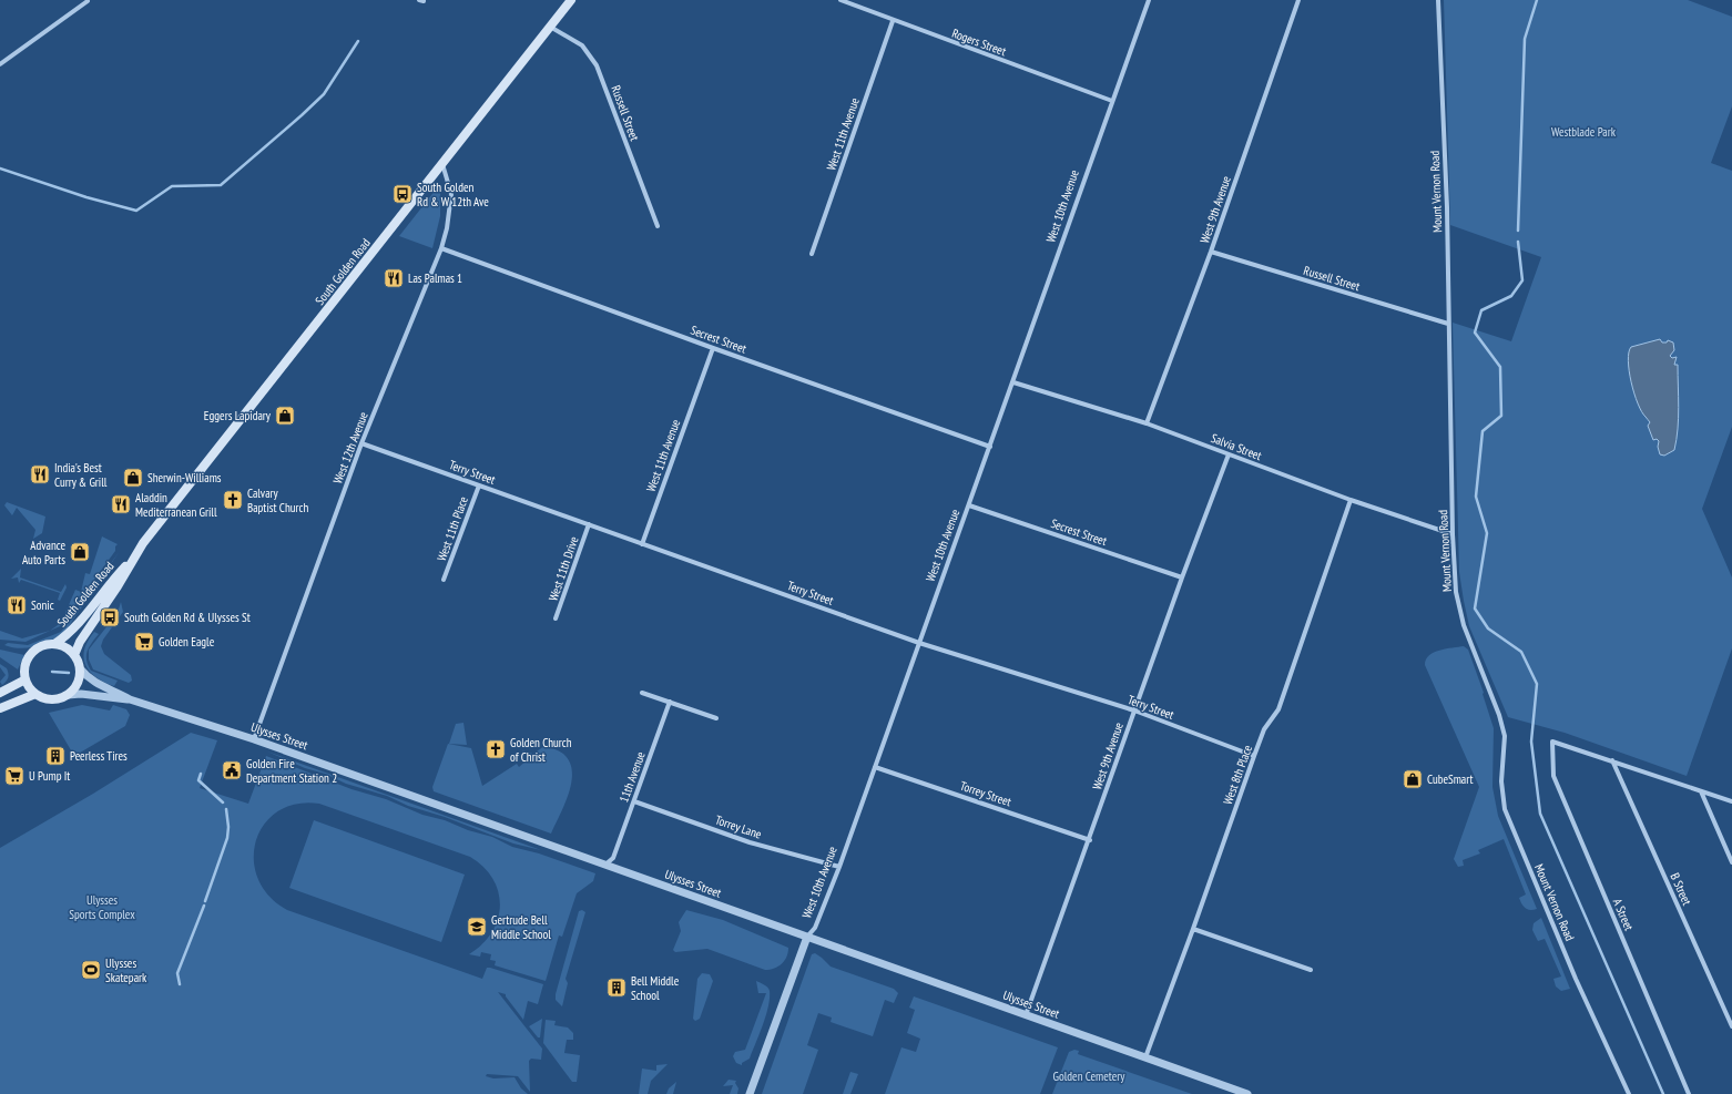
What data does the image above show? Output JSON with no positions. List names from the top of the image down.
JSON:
{
  "streets": {
    "main road": ["South Golden Road"],
    "street": [
      "Rogers Street",
      "Russell Street",
      "West 11th Avenue",
      "Mount Vernon Road",
      "West 10th Avenue",
      "West 9th Avenue",
      "Secrest Street",
      "Salvia Street",
      "West 12th Avenue",
      "Terry Street",
      "West 11th Place",
      "West 11th Drive",
      "Ulysses Street",
      "West 8th Place",
      "11th Avenue",
      "Torrey Street",
      "Torrey Lane",
      "B Street",
      "A Street"
    ]
  },
  "crossings": [
    ["Rogers Street", "West 11th Avenue"],
    ["Rogers Street", "West 10th Avenue"],
    ["Russell Street", "Mount Vernon Road"],
    ["Russell Street", "West 9th Avenue"],
    ["Russell Street", "South Golden Road"],
    ["West 11th Avenue", "Secrest Street"],
    ["West 11th Avenue", "Terry Street"],
    ["Mount Vernon Road", "Salvia Street"],
    ["West 10th Avenue", "Secrest Street"],
    ["West 10th Avenue", "Salvia Street"],
    ["West 10th Avenue", "Terry Street"],
    ["West 10th Avenue", "Ulysses Street"],
    ["West 10th Avenue", "Torrey Street"],
    ["West 10th Avenue", "Torrey Lane"],
    ["West 9th Avenue", "Secrest Street"],
    ["West 9th Avenue", "Salvia Street"],
    ["West 9th Avenue", "Terry Street"],
    ["West 9th Avenue", "Ulysses Street"],
    ["West 9th Avenue", "Torrey Street"],
    ["South Golden Road", "West 12th Avenue"],
    ["South Golden Road", "Ulysses Street"],
    ["Secrest Street", "West 12th Avenue"],
    ["Salvia Street", "West 8th Place"],
    ["West 12th Avenue", "Terry Street"],
    ["West 12th Avenue", "Ulysses Street"],
    ["Terry Street", "West 11th Place"],
    ["Terry Street", "West 11th Drive"],
    ["Terry Street", "West 8th Place"],
    ["Ulysses Street", "West 8th Place"],
    ["Ulysses Street", "11th Avenue"],
    ["11th Avenue", "Torrey Lane"],
    ["B Street", "A Street"]
  ],
  "parks": ["Westblade Park", "Ulysses Sports Complex", "Golden Cemetery"],
  "places": {
    "bus stop": ["South Golden Rd & W 12th Ave", "South Golden Rd & Ulysses St"],
    "restaurant": [
      "Las Palmas 1",
      "India's Best Curry & Grill",
      "Aladdin Mediterranean Grill",
      "Sonic"
    ],
    "shop": [
      "Eggers Lapidary",
      "Sherwin-Williams",
      "Advance Auto Parts",
      "CubeSmart"
    ],
    "church": ["Calvary Baptist Church", "Golden Church of Christ"],
    "supermarket": ["Golden Eagle", "U Pump It"],
    "building": ["Peerless Tires", "Bell Middle School"],
    "public building": ["Golden Fire Department Station 2"],
    "school or university": ["Gertrude Bell Middle School"],
    "sports": ["Ulysses Skatepark"]
  }
}
